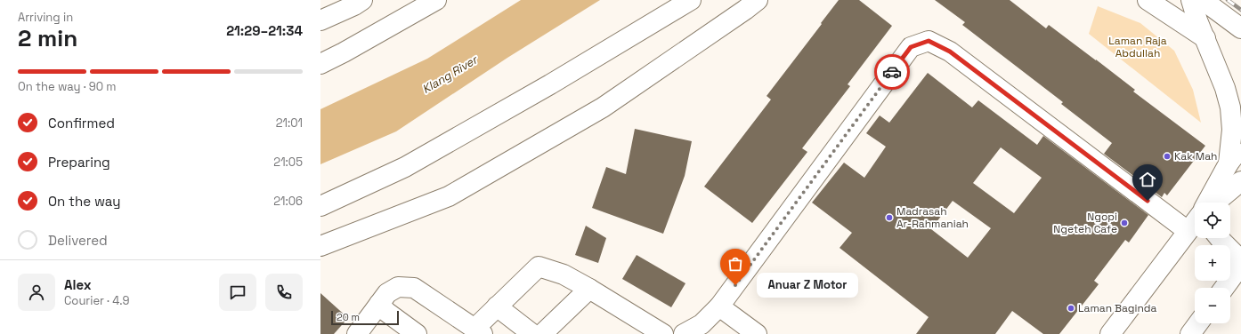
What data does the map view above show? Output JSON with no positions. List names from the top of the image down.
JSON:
{
  "water": ["Klang River"],
  "parks": ["Laman Raja Abdullah"],
  "places": [
    "Kak Mah",
    "Madrasah Ar-Rahmaniah",
    "Ngopi Ngeteh Cafe",
    "Anuar Z Motor",
    "Laman Baginda"
  ],
  "scale_bar": "20 m",
  "page": {
    "heading": ["2 min", "Arriving in", "21:29–21:34"],
    "panel": ["Alex", "Courier · 4.9"],
    "bar": "On the way · 90 m",
    "list": [
      ["Confirmed", "21:01"],
      ["Preparing", "21:05"],
      ["On the way", "21:06"],
      "Delivered"
    ],
    "map_buttons": ["+", "−"],
    "bubble": "Anuar Z Motor",
    "scale": "20 m"
  }
}
